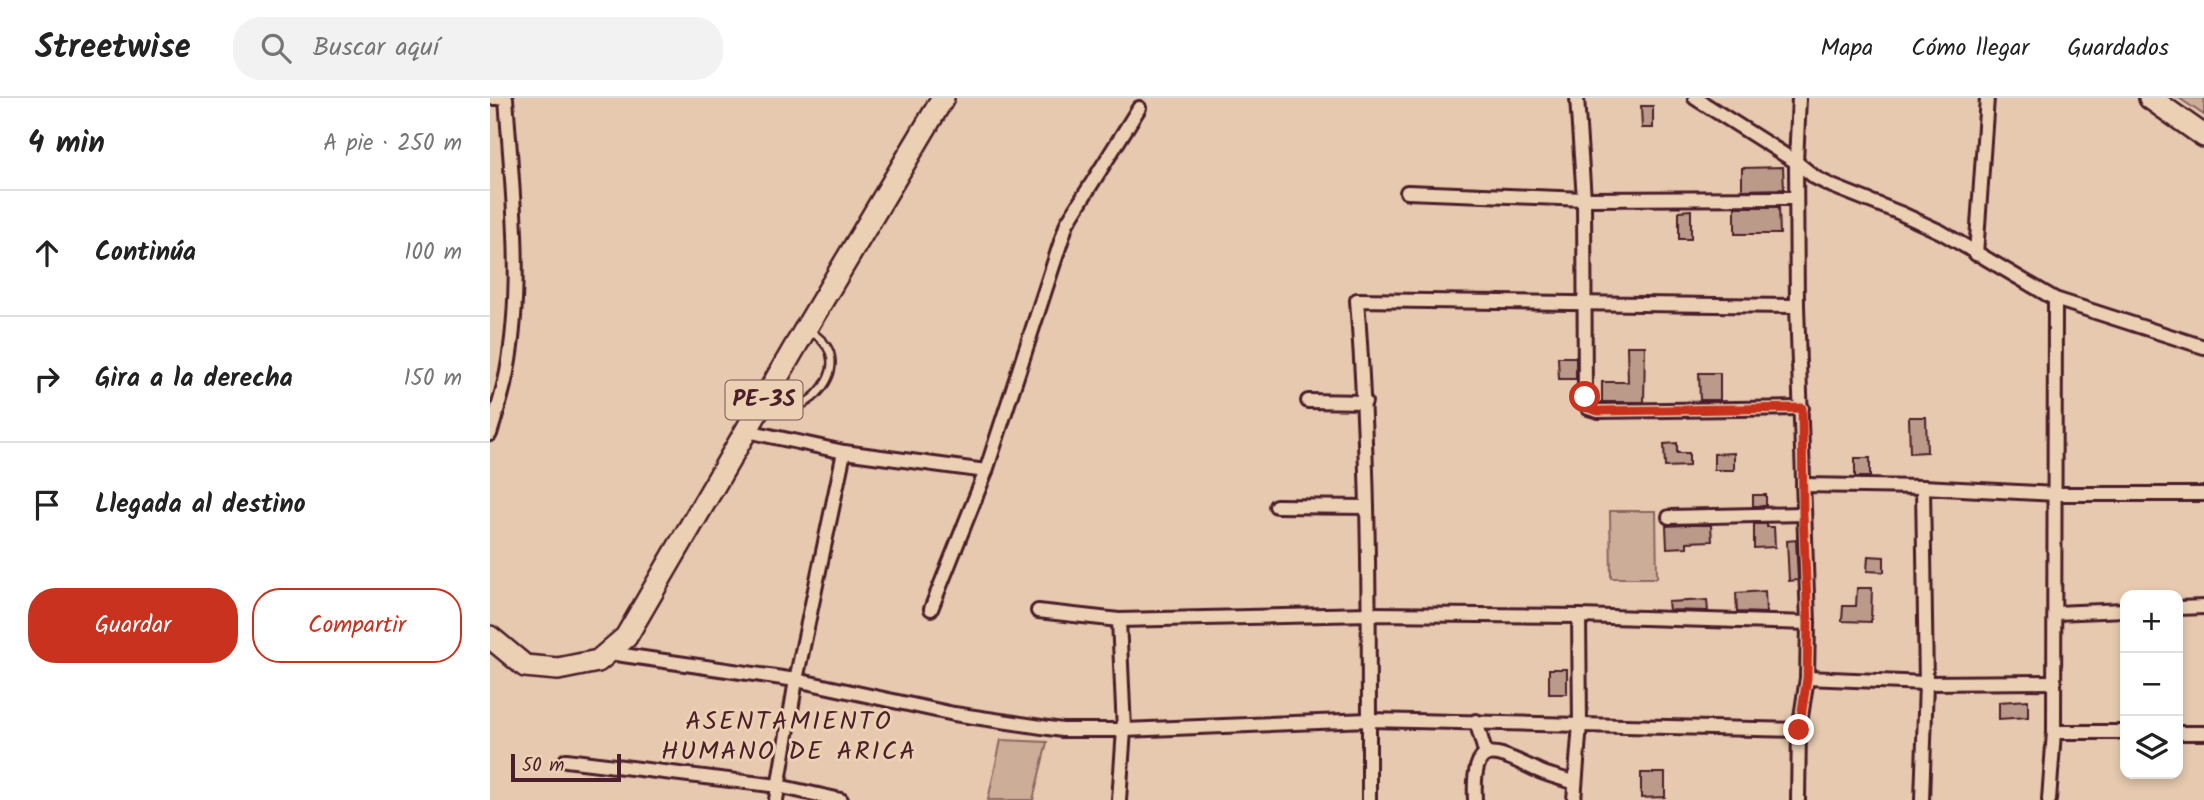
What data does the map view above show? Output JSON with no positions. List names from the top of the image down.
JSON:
{
  "streets": {
    "highway": ["PE-3S"]
  },
  "districts": ["ASENTAMIENTO HUMANO DE ARICA"],
  "scale_bar": "50 m",
  "page": {
    "header": "Streetwise",
    "search": "Buscar aquí",
    "nav": ["Mapa", "Cómo llegar", "Guardados"],
    "heading": ["4 min", "A pie · 250 m"],
    "list": [
      ["Continúa", "100 m"],
      ["Gira a la derecha", "150 m"],
      "Llegada al destino"
    ],
    "buttons": ["Guardar", "Compartir"],
    "map_buttons": ["+", "−"],
    "scale": "50 m"
  }
}
